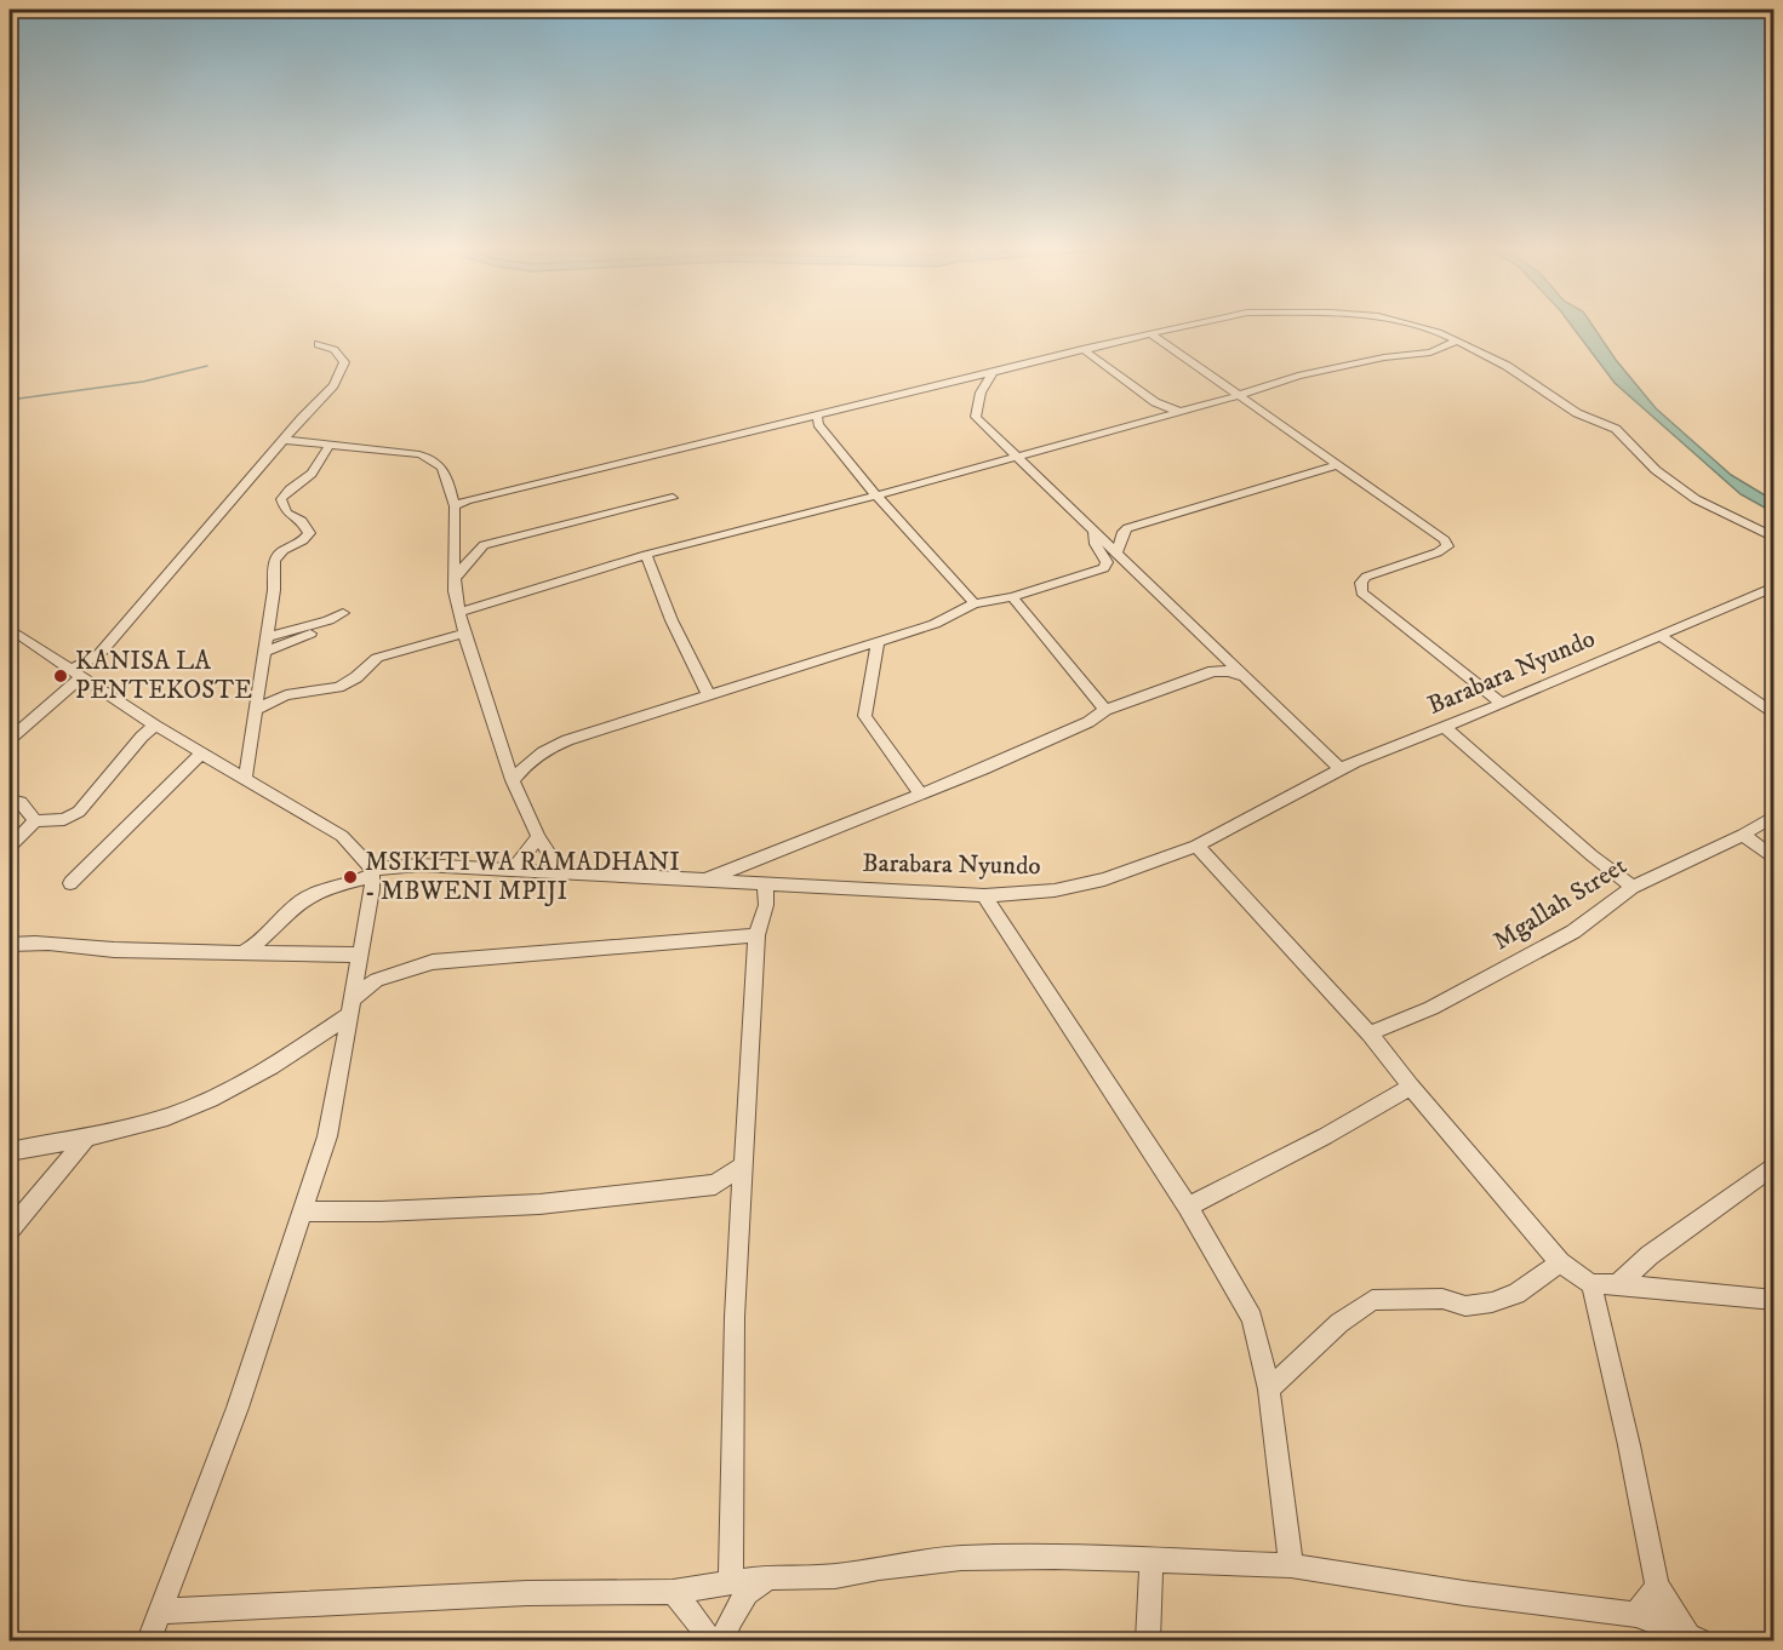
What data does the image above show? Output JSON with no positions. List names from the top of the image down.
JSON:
{
  "streets": {
    "street": ["Barabara Nyundo", "Mgallah Street"]
  },
  "places": ["KANISA LA PENTEKOSTE", "MSIKITI WA RAMADHANI - MBWENI MPIJI"]
}
